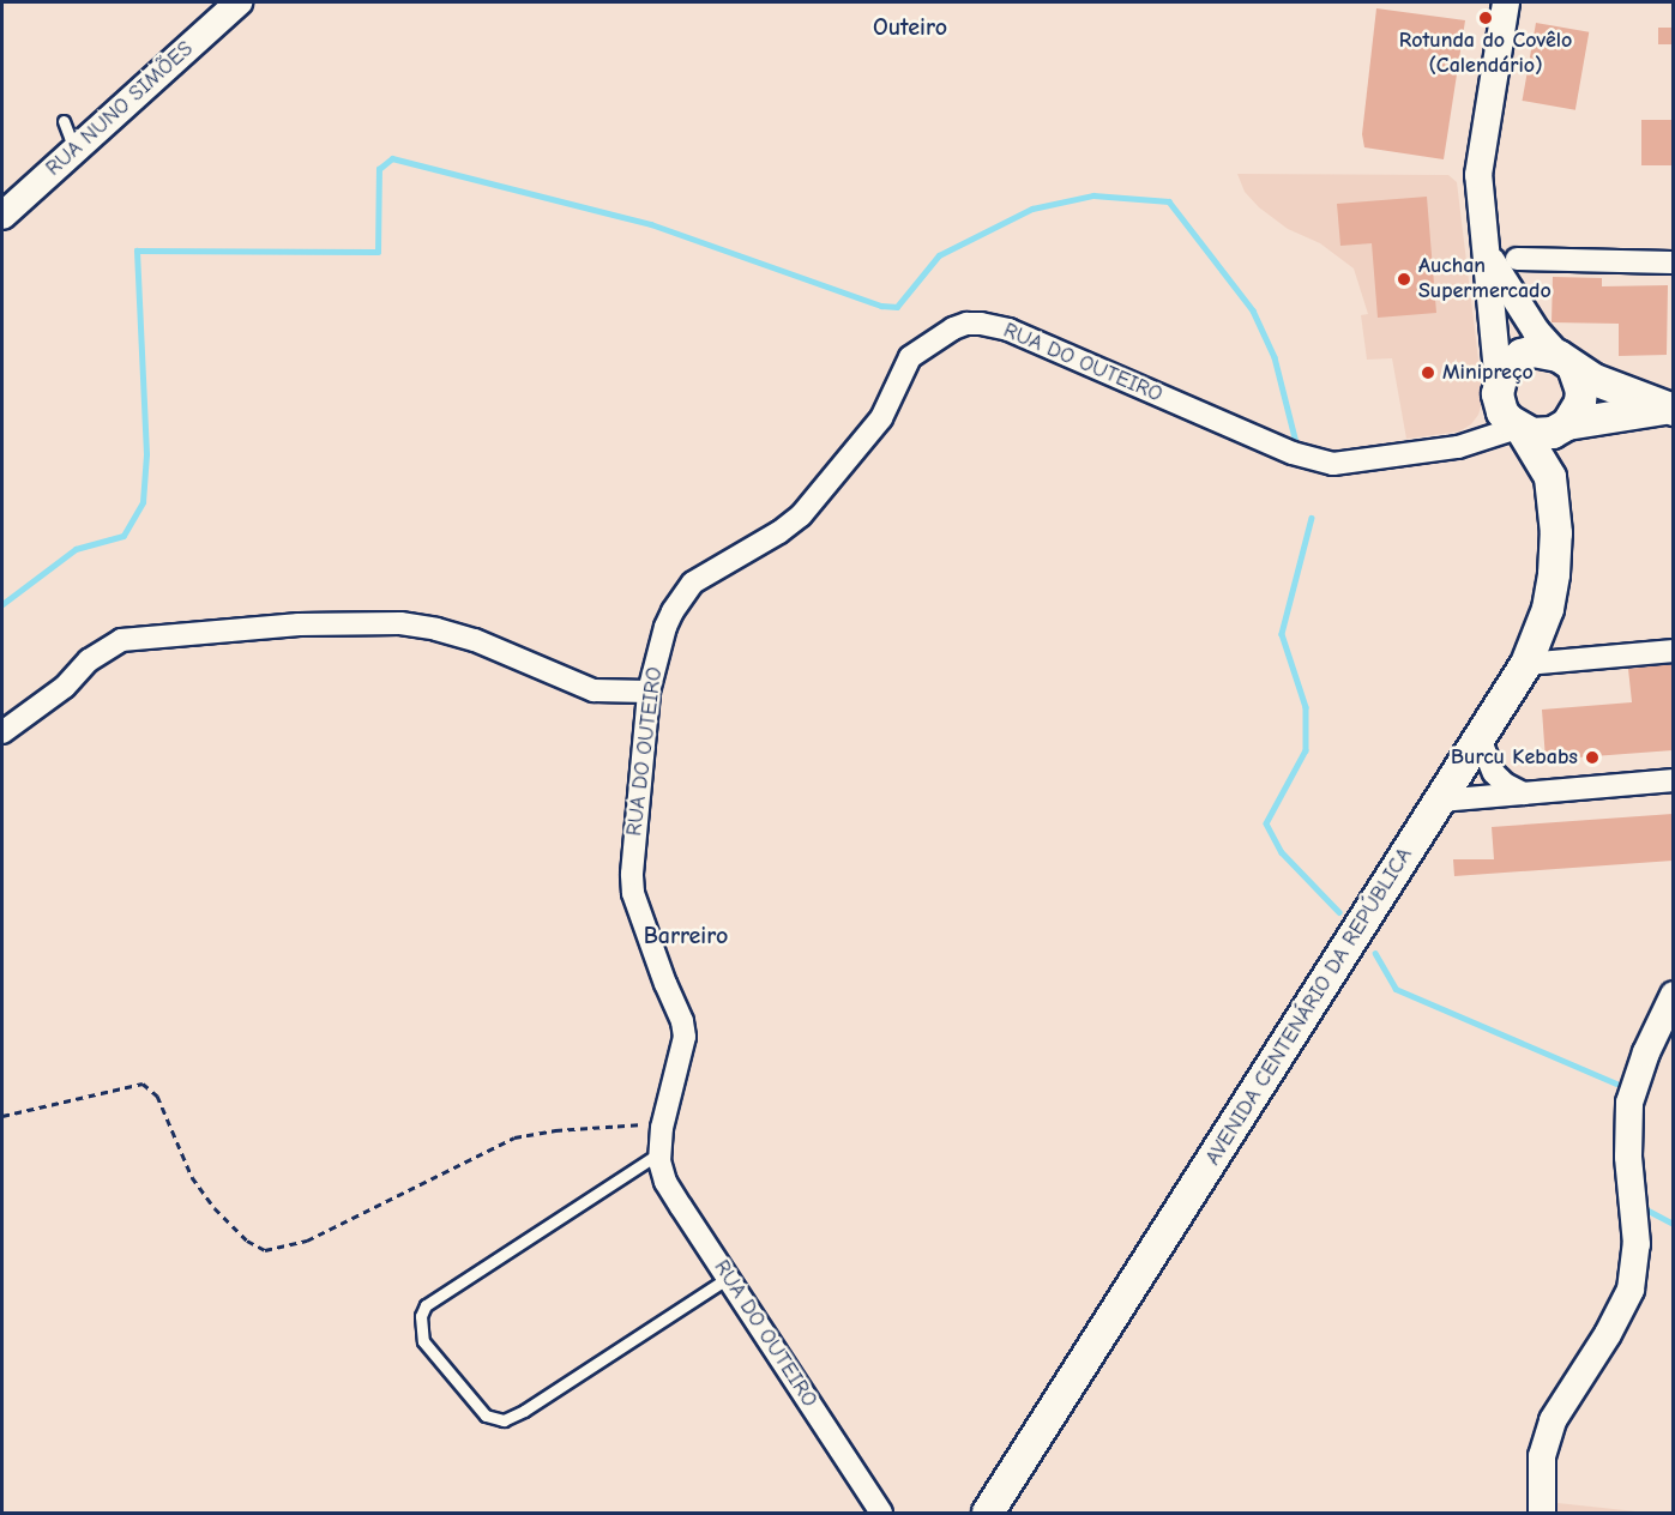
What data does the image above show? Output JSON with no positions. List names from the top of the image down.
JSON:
{
  "streets": {
    "main road": ["AVENIDA CENTENÁRIO DA REPÚBLICA"],
    "street": ["RUA NUNO SIMÕES", "RUA DO OUTEIRO"]
  },
  "crossings": [
    ["RUA DO OUTEIRO", "AVENIDA CENTENÁRIO DA REPÚBLICA"]
  ],
  "districts": ["Outeiro", "Barreiro"],
  "places": [
    "Rotunda do Covêlo (Calendário)",
    "Auchan Supermercado",
    "Minipreço",
    "Burcu Kebabs"
  ]
}
